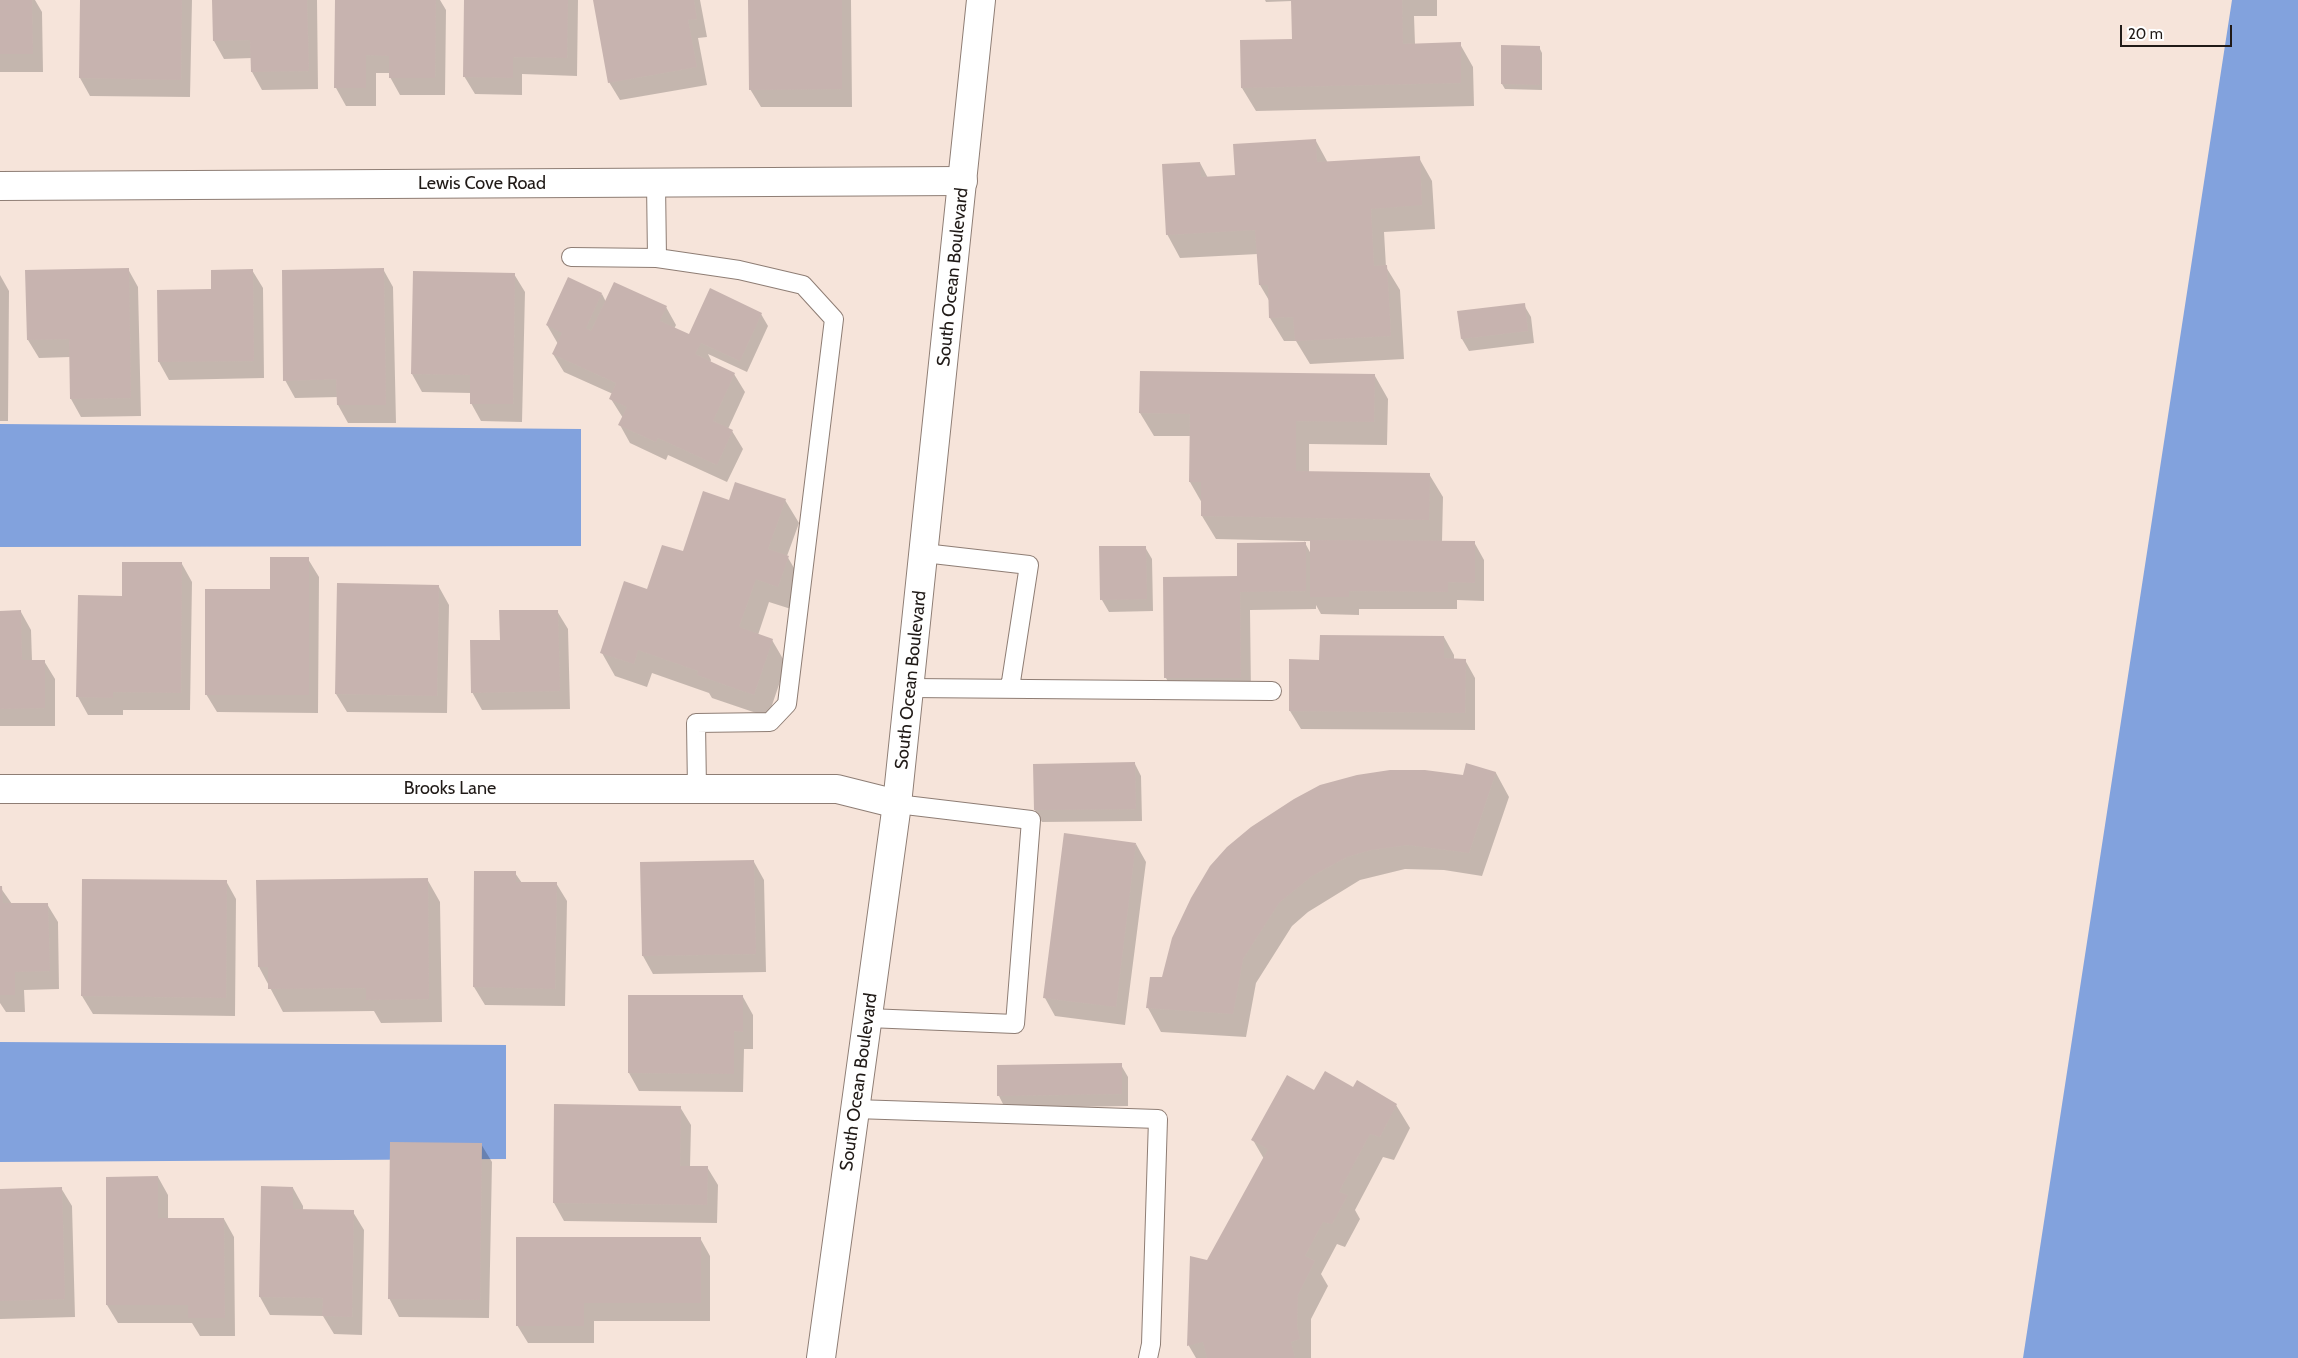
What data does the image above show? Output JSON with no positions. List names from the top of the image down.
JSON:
{
  "streets": {
    "street": ["Lewis Cove Road", "South Ocean Boulevard", "Brooks Lane"]
  },
  "crossings": [
    ["Lewis Cove Road", "South Ocean Boulevard"],
    ["South Ocean Boulevard", "Brooks Lane"]
  ],
  "scale_bar": "20 m"
}
